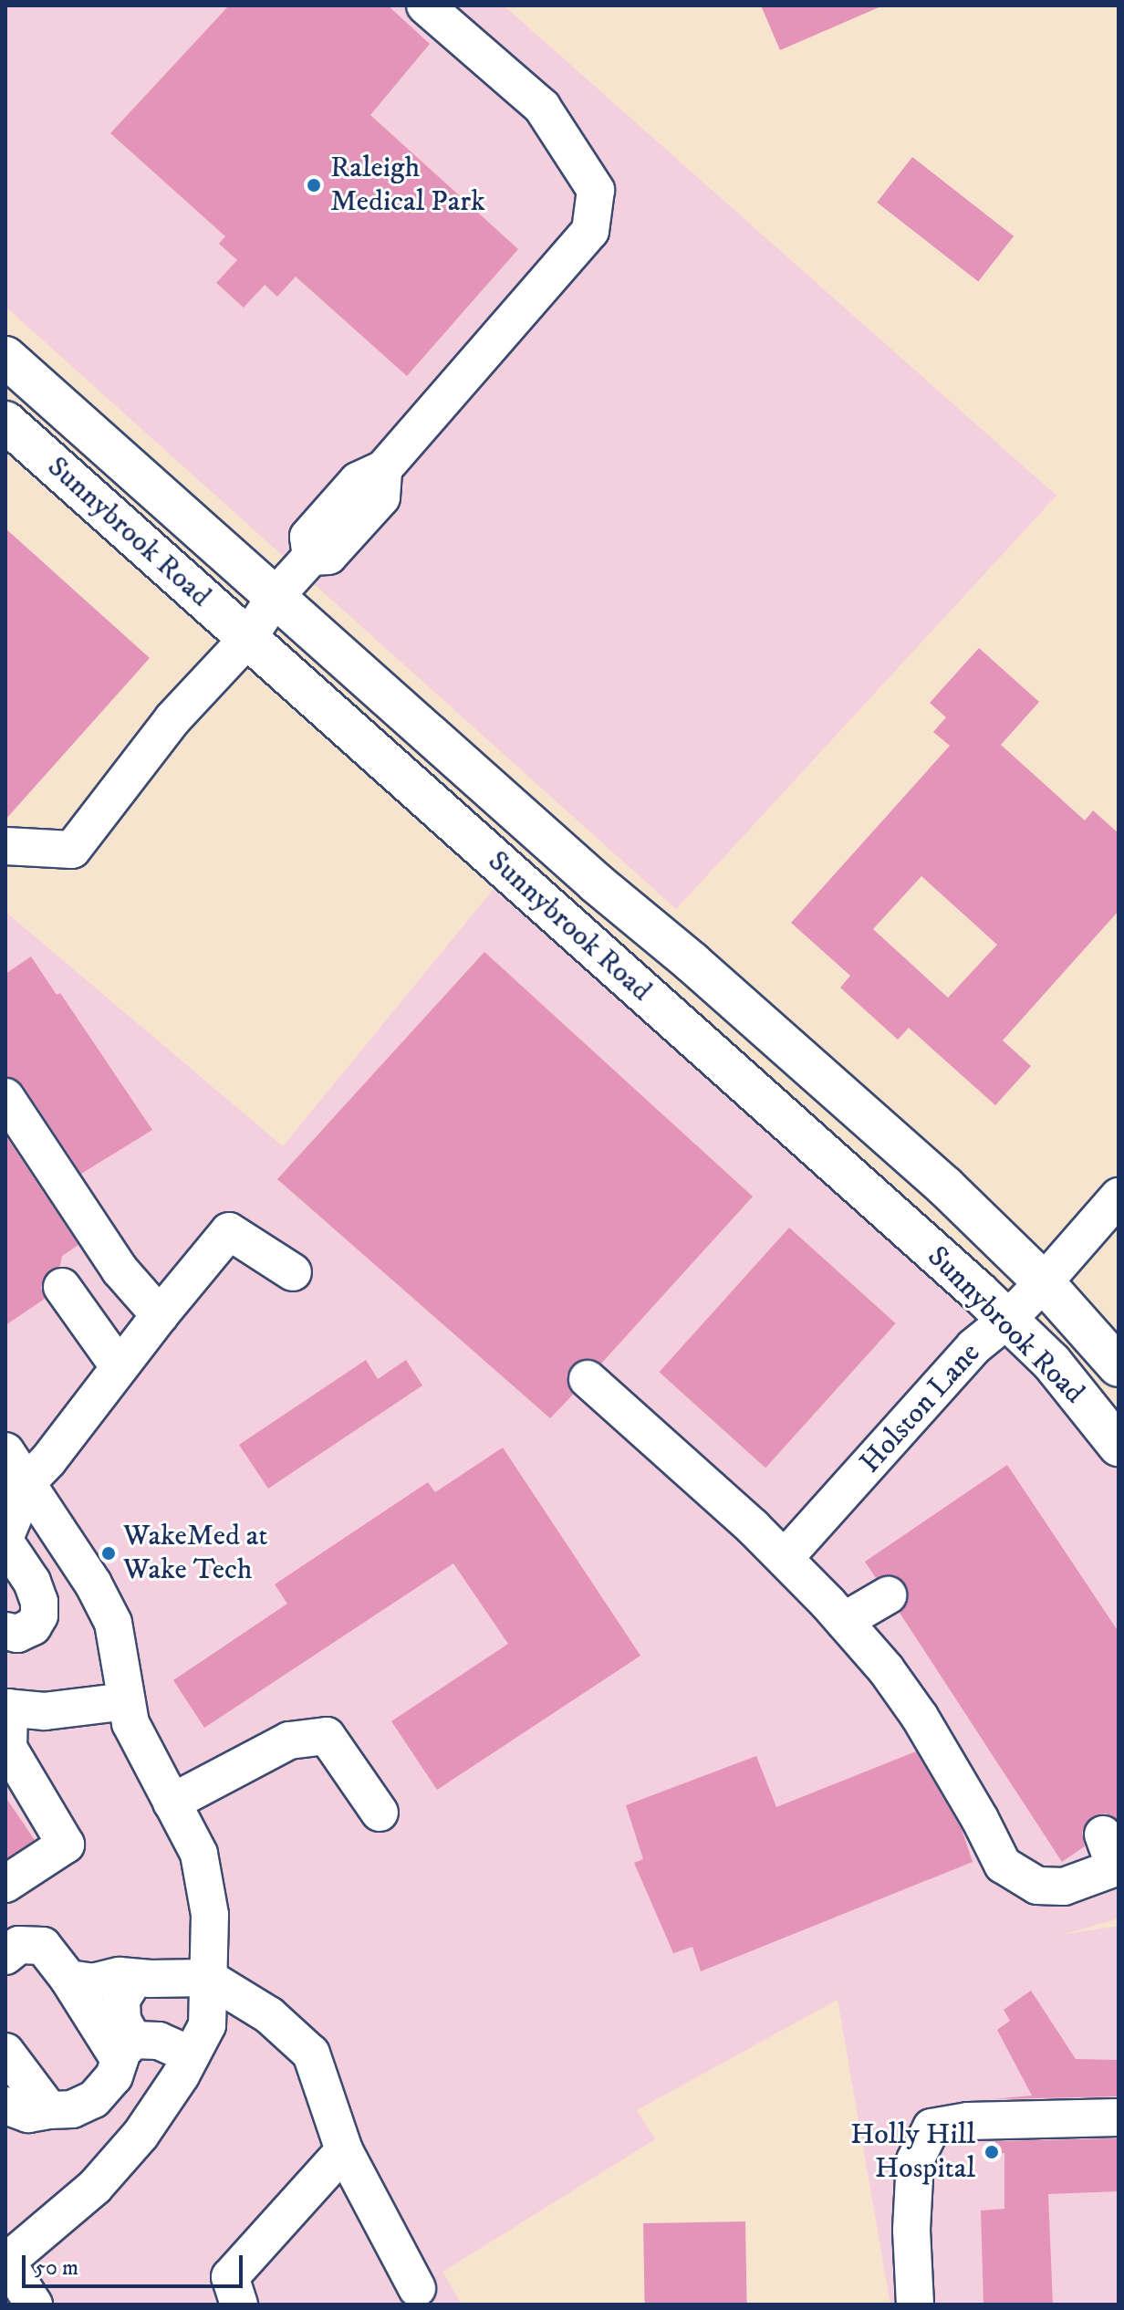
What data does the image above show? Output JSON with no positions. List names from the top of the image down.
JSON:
{
  "streets": {
    "main road": ["Sunnybrook Road"],
    "street": ["Holston Lane"]
  },
  "crossings": [
    ["Sunnybrook Road", "Holston Lane"]
  ],
  "places": ["Raleigh Medical Park", "WakeMed at Wake Tech", "Holly Hill Hospital"],
  "scale_bar": "50 m"
}
